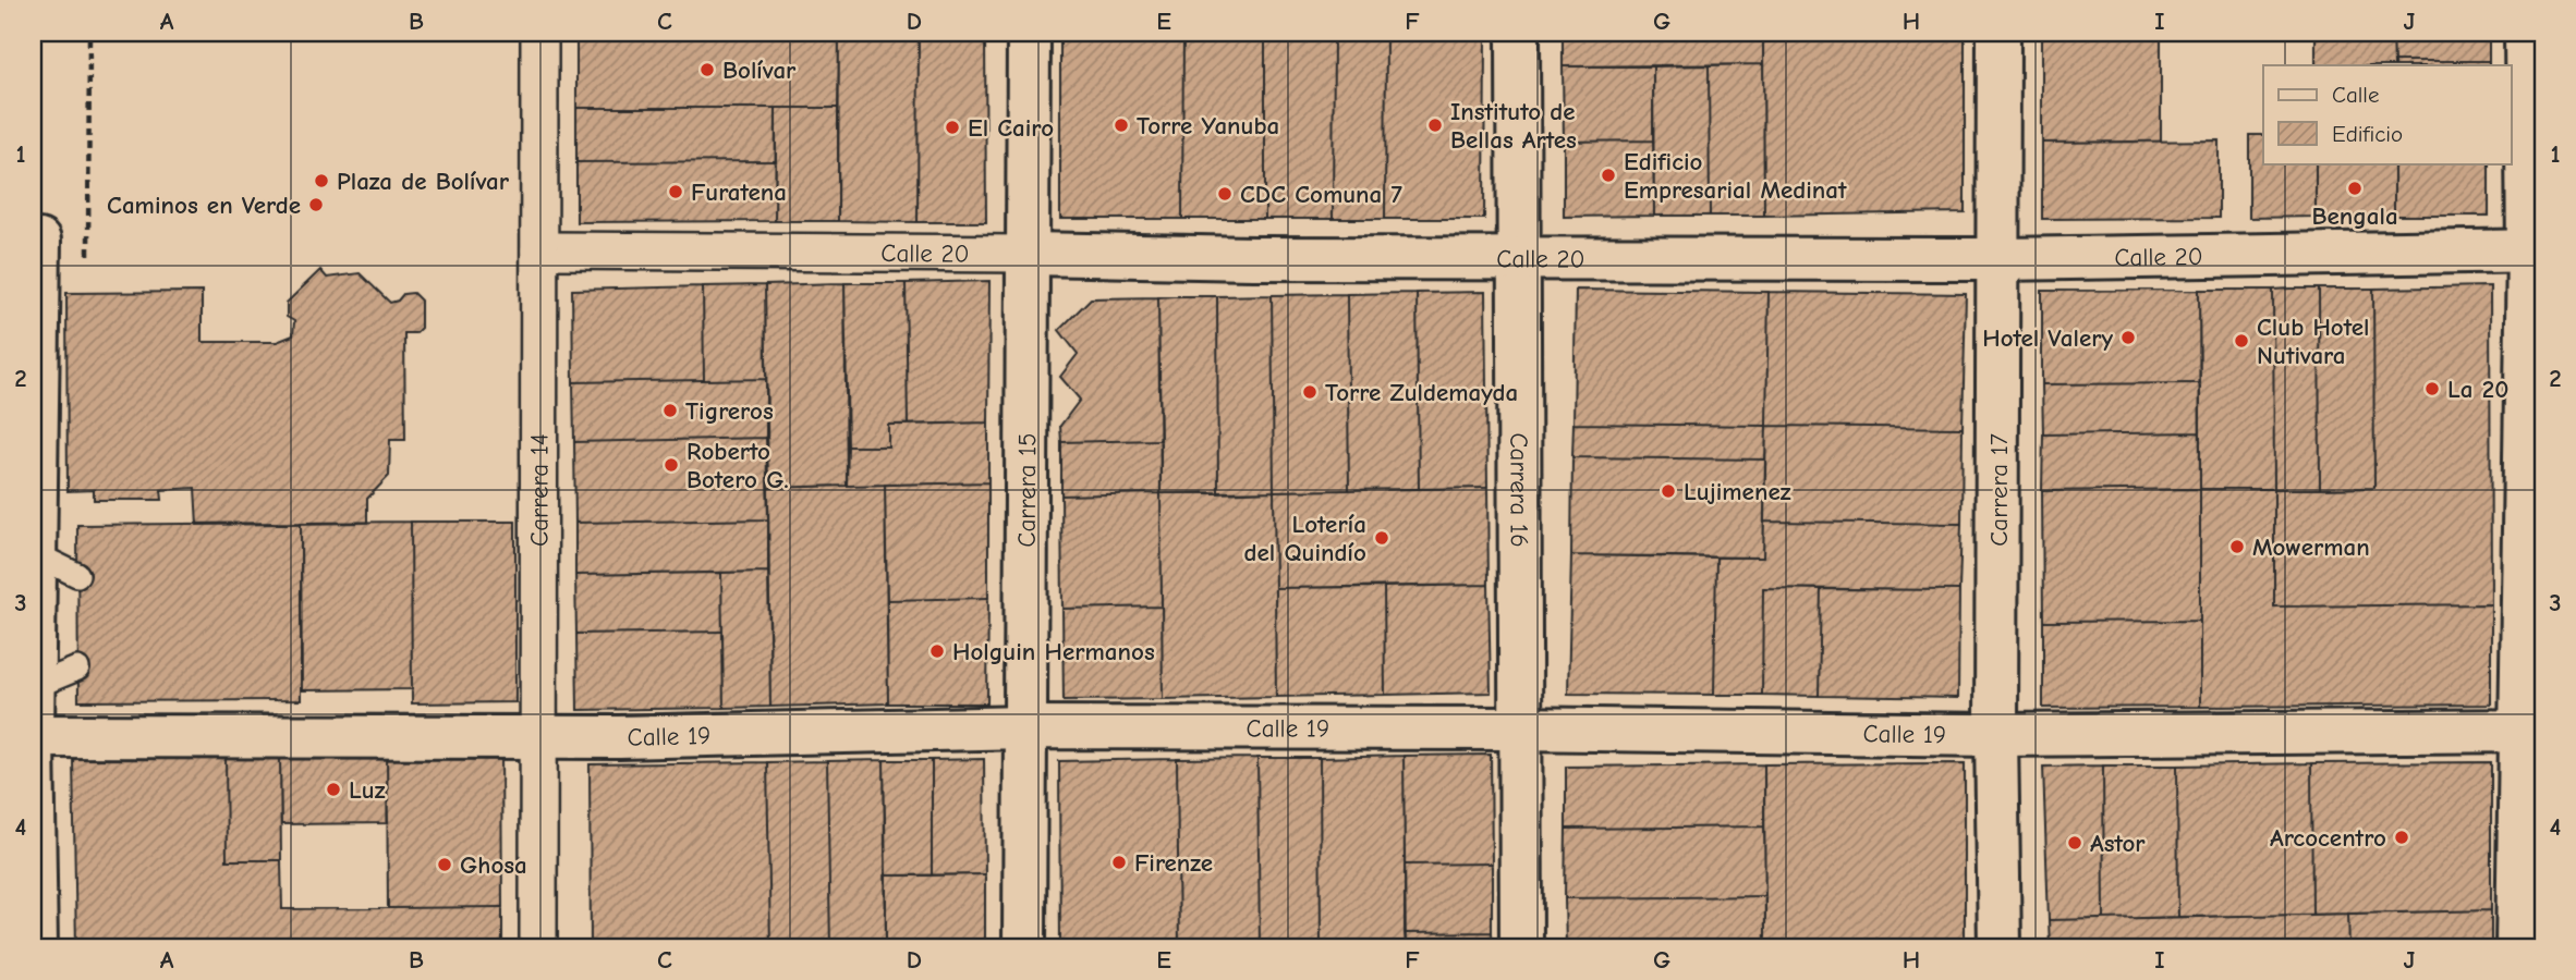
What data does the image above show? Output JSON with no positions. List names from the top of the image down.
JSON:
{
  "streets": {
    "street": [
      "Calle 20",
      "Carrera 14",
      "Carrera 15",
      "Carrera 16",
      "Carrera 17",
      "Calle 19"
    ]
  },
  "crossings": [
    ["Calle 20", "Carrera 14"],
    ["Calle 20", "Carrera 15"],
    ["Calle 20", "Carrera 16"],
    ["Calle 20", "Carrera 17"],
    ["Carrera 14", "Calle 19"],
    ["Carrera 15", "Calle 19"],
    ["Carrera 16", "Calle 19"],
    ["Carrera 17", "Calle 19"]
  ],
  "places": [
    "Bolívar",
    "Torre Yanuba",
    "Instituto de Bellas Artes",
    "El Cairo",
    "Edificio Empresarial Medinat",
    "Plaza de Bolívar",
    "Bengala",
    "Furatena",
    "CDC Comuna 7",
    "Caminos en Verde",
    "Hotel Valery",
    "Club Hotel Nutivara",
    "La 20",
    "Torre Zuldemayda",
    "Tigreros",
    "Roberto Botero G.",
    "Lujimenez",
    "Lotería del Quindío",
    "Mowerman",
    "Holguin Hermanos",
    "Luz",
    "Arcocentro",
    "Astor",
    "Firenze",
    "Ghosa"
  ],
  "legend": ["Calle", "Edificio"],
  "grid": {
    "columns": [
      "A",
      "B",
      "C",
      "D",
      "E",
      "F",
      "G",
      "H",
      "I",
      "J"
    ],
    "rows": [
      "1",
      "2",
      "3",
      "4"
    ]
  }
}
